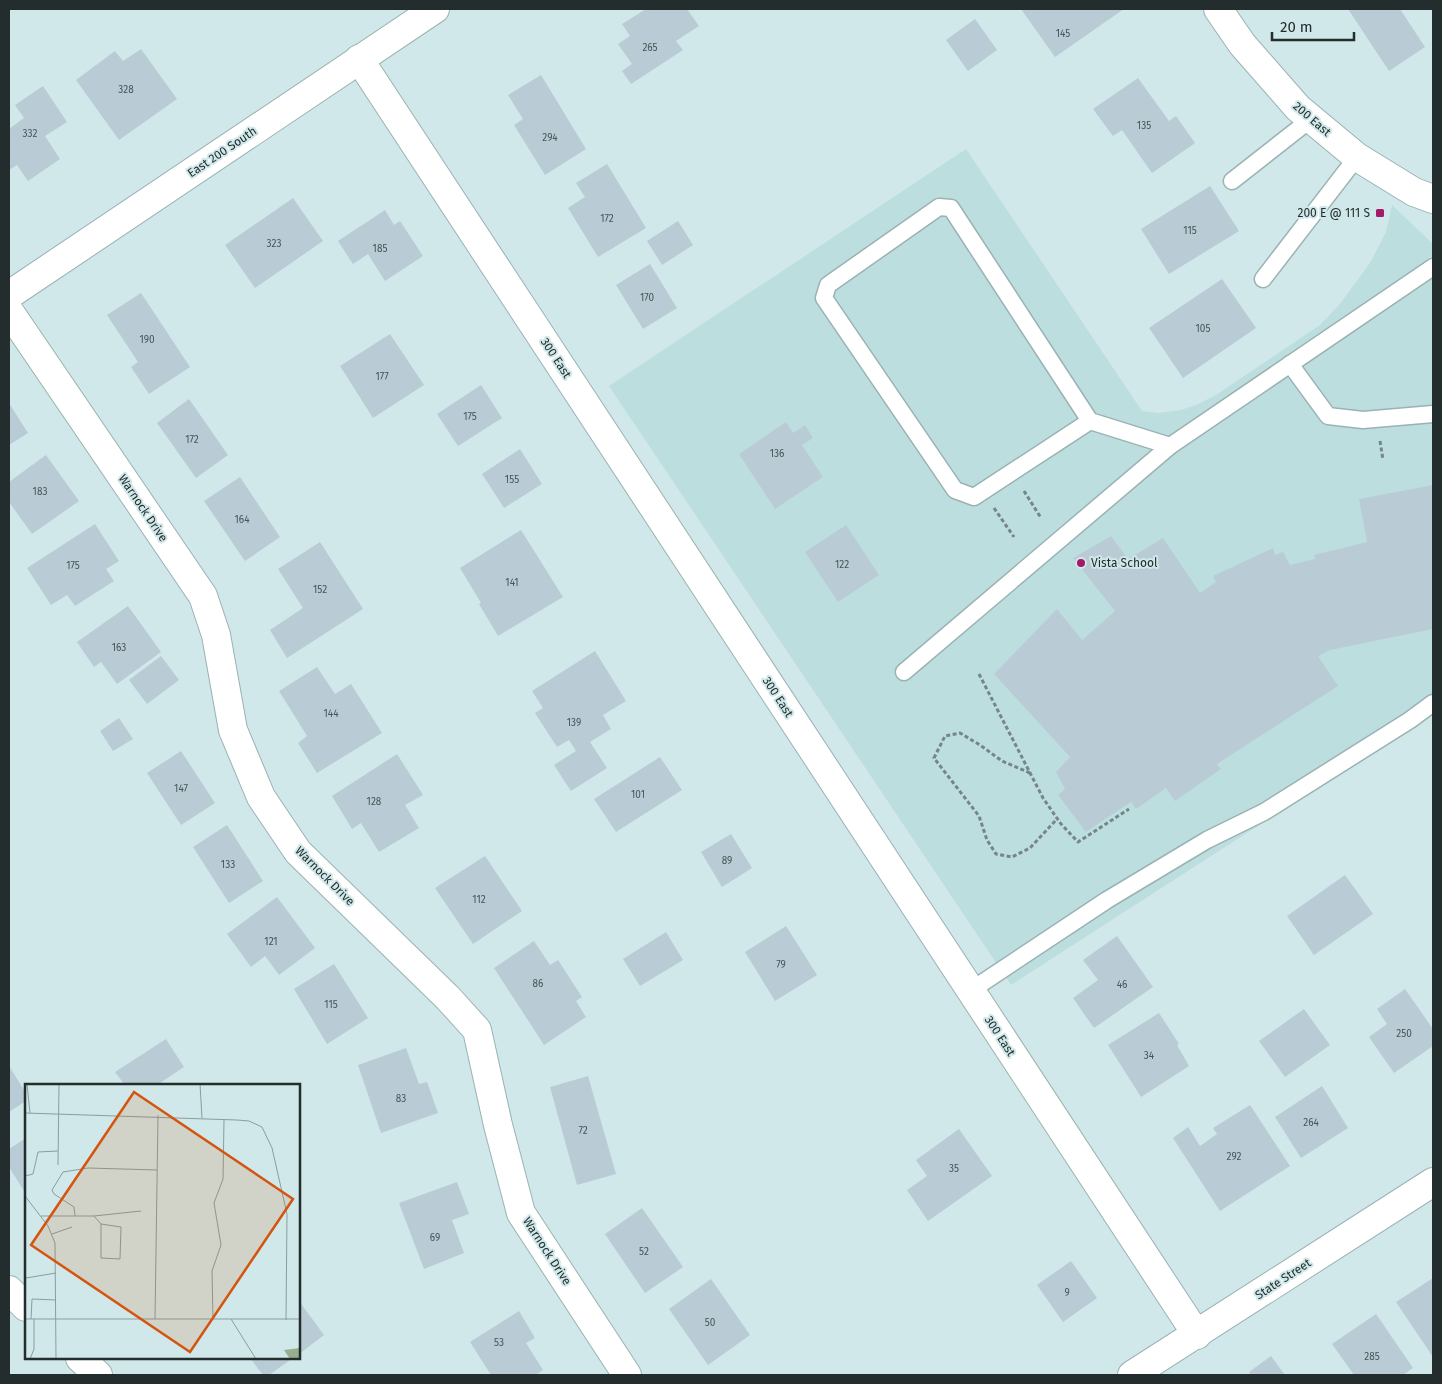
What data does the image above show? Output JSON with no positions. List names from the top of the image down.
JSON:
{
  "streets": {
    "street": [
      "200 East",
      "East 200 South",
      "300 East",
      "Warnock Drive",
      "State Street"
    ]
  },
  "crossings": [
    ["East 200 South", "300 East"],
    ["300 East", "State Street"]
  ],
  "places": {
    "transit": ["200 E @ 111 S"],
    "other": ["Vista School"]
  },
  "house_numbers": [
    "145",
    "265",
    "328",
    "135",
    "332",
    "294",
    "172",
    "115",
    "323",
    "185",
    "170",
    "105",
    "190",
    "177",
    "175",
    "172",
    "136",
    "155",
    "183",
    "164",
    "122",
    "175",
    "141",
    "152",
    "163",
    "144",
    "139",
    "147",
    "101",
    "128",
    "89",
    "133",
    "112",
    "121",
    "79",
    "86",
    "46",
    "115",
    "250",
    "34",
    "83",
    "264",
    "72",
    "292",
    "35",
    "69",
    "52",
    "9",
    "50",
    "53",
    "285"
  ],
  "scale_bar": "20 m"
}
